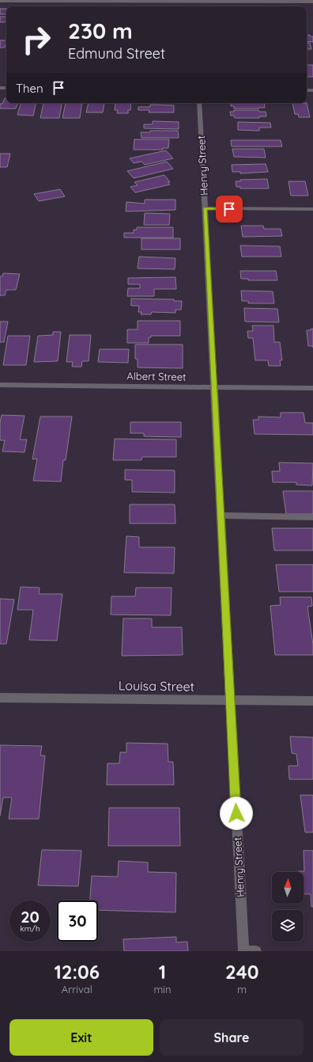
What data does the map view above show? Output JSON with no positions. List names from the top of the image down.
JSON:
{
  "streets": {
    "street": ["Henry Street", "Albert Street", "Louisa Street"]
  },
  "crossings": [
    ["Henry Street", "Albert Street"],
    ["Henry Street", "Louisa Street"]
  ],
  "north": "top",
  "page": {
    "turn": ["230 m", "Edmund Street"],
    "then": "Then",
    "speed": "20 km/h",
    "limit": "30",
    "eta": [
      "12:06",
      "Arrival",
      "1",
      "min",
      "240",
      "m"
    ],
    "buttons": ["Exit", "Share"]
  }
}
